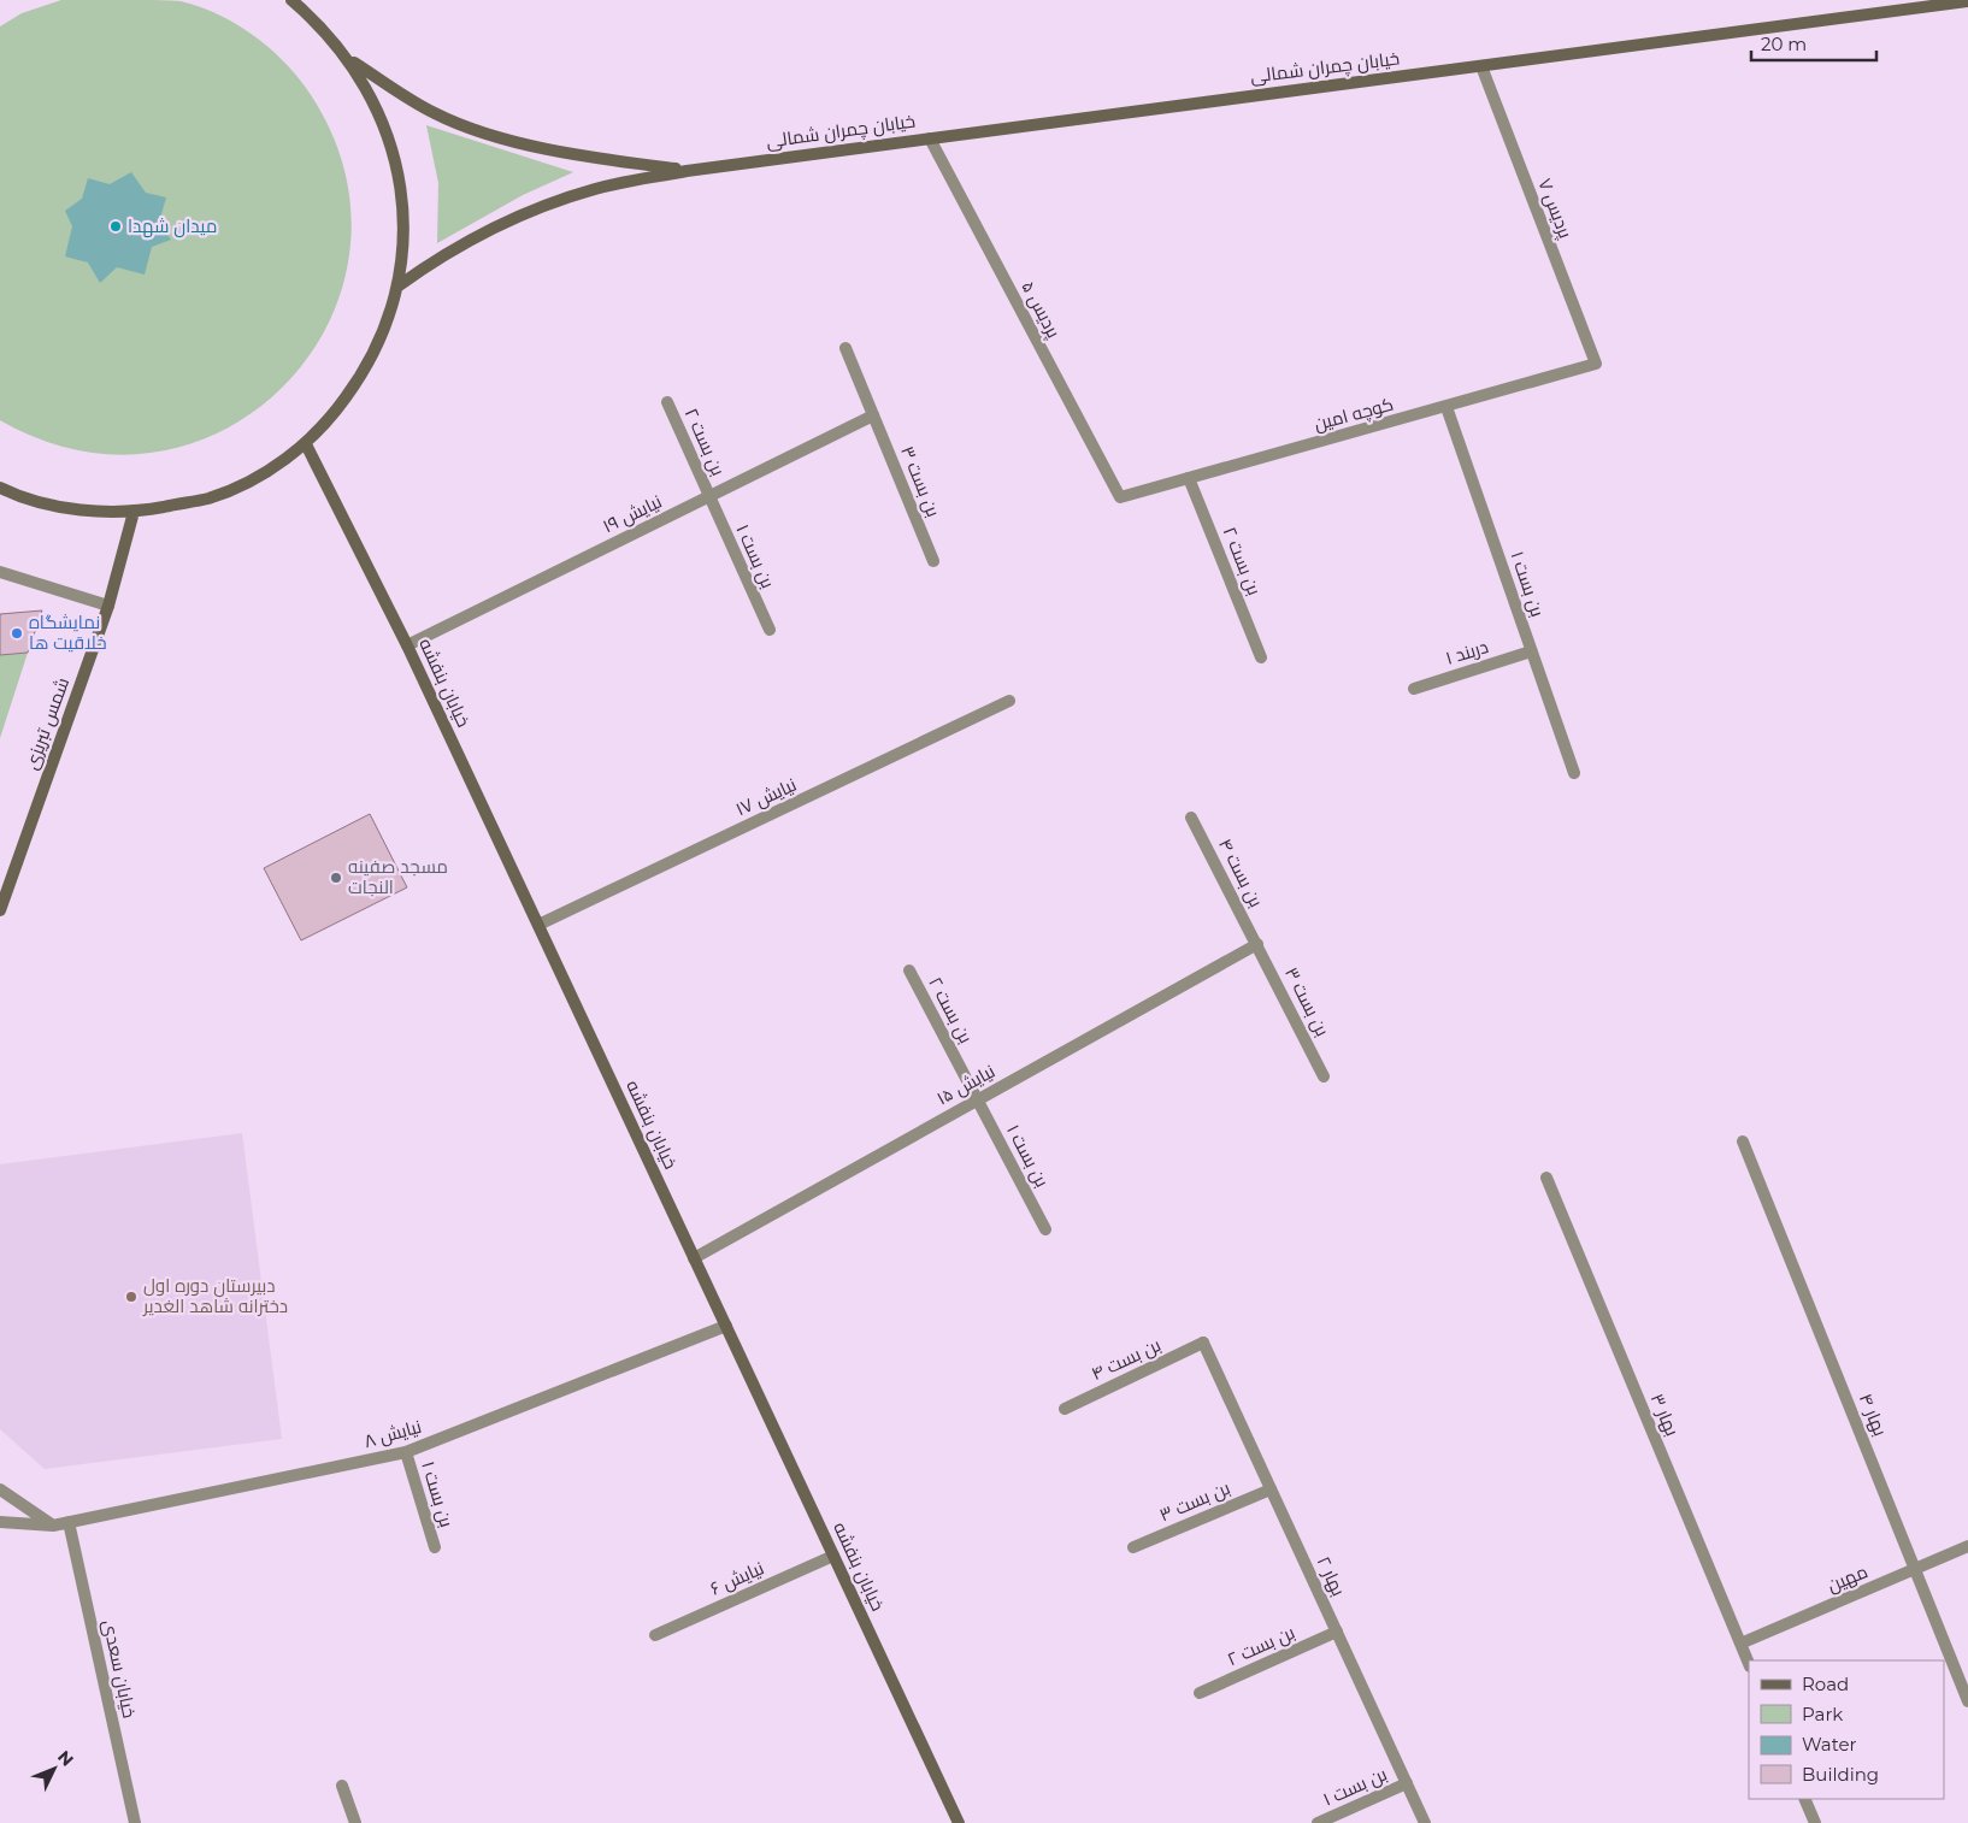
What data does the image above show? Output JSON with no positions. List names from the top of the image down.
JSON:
{
  "streets": {
    "main road": ["خیابان چمران شمالی", "خیابان بنفشه", "شمس تبریزی"],
    "street": [
      "پردیس ۷",
      "پردیس ۵",
      "کوچه امین",
      "بن بست ۲",
      "بن بست ۳",
      "نیایش ۱۹",
      "بن بست ۱",
      "دربند ۱",
      "نیایش ۱۷",
      "بن بست ۴",
      "نیایش ۱۵",
      "بهار ۳",
      "بهار ۴",
      "نیایش ۸",
      "بهار ۲",
      "نیایش ۶",
      "مهین",
      "خیابان سعدی"
    ]
  },
  "crossings": [
    ["خیابان چمران شمالی", "پردیس ۷"],
    ["خیابان چمران شمالی", "پردیس ۵"],
    ["پردیس ۷", "کوچه امین"],
    ["پردیس ۵", "کوچه امین"],
    ["کوچه امین", "بن بست ۲"],
    ["کوچه امین", "بن بست ۱"],
    ["بن بست ۲", "نیایش ۱۹"],
    ["بن بست ۲", "بن بست ۱"],
    ["بن بست ۲", "نیایش ۱۵"],
    ["بن بست ۲", "بهار ۲"],
    ["بن بست ۳", "نیایش ۱۹"],
    ["بن بست ۳", "بن بست ۴"],
    ["بن بست ۳", "نیایش ۱۵"],
    ["بن بست ۳", "بهار ۲"],
    ["نیایش ۱۹", "بن بست ۱"],
    ["نیایش ۱۹", "خیابان بنفشه"],
    ["بن بست ۱", "دربند ۱"],
    ["بن بست ۱", "نیایش ۱۵"],
    ["بن بست ۱", "نیایش ۸"],
    ["بن بست ۱", "بهار ۲"],
    ["خیابان بنفشه", "نیایش ۱۷"],
    ["خیابان بنفشه", "نیایش ۱۵"],
    ["خیابان بنفشه", "نیایش ۸"],
    ["خیابان بنفشه", "نیایش ۶"],
    ["بن بست ۴", "نیایش ۱۵"],
    ["بن بست ۴", "بهار ۲"],
    ["بهار ۳", "مهین"],
    ["بهار ۴", "مهین"],
    ["نیایش ۸", "خیابان سعدی"]
  ],
  "places": [
    "میدان شهدا",
    "نمایشگاه خلاقیت ها",
    "مسجد صفینه النجات",
    "دبیرستان دوره اول دخترانه شاهد الغدیر"
  ],
  "legend": [
    "Road",
    "Park",
    "Water",
    "Building"
  ],
  "scale_bar": "20 m",
  "north": "top right"
}
